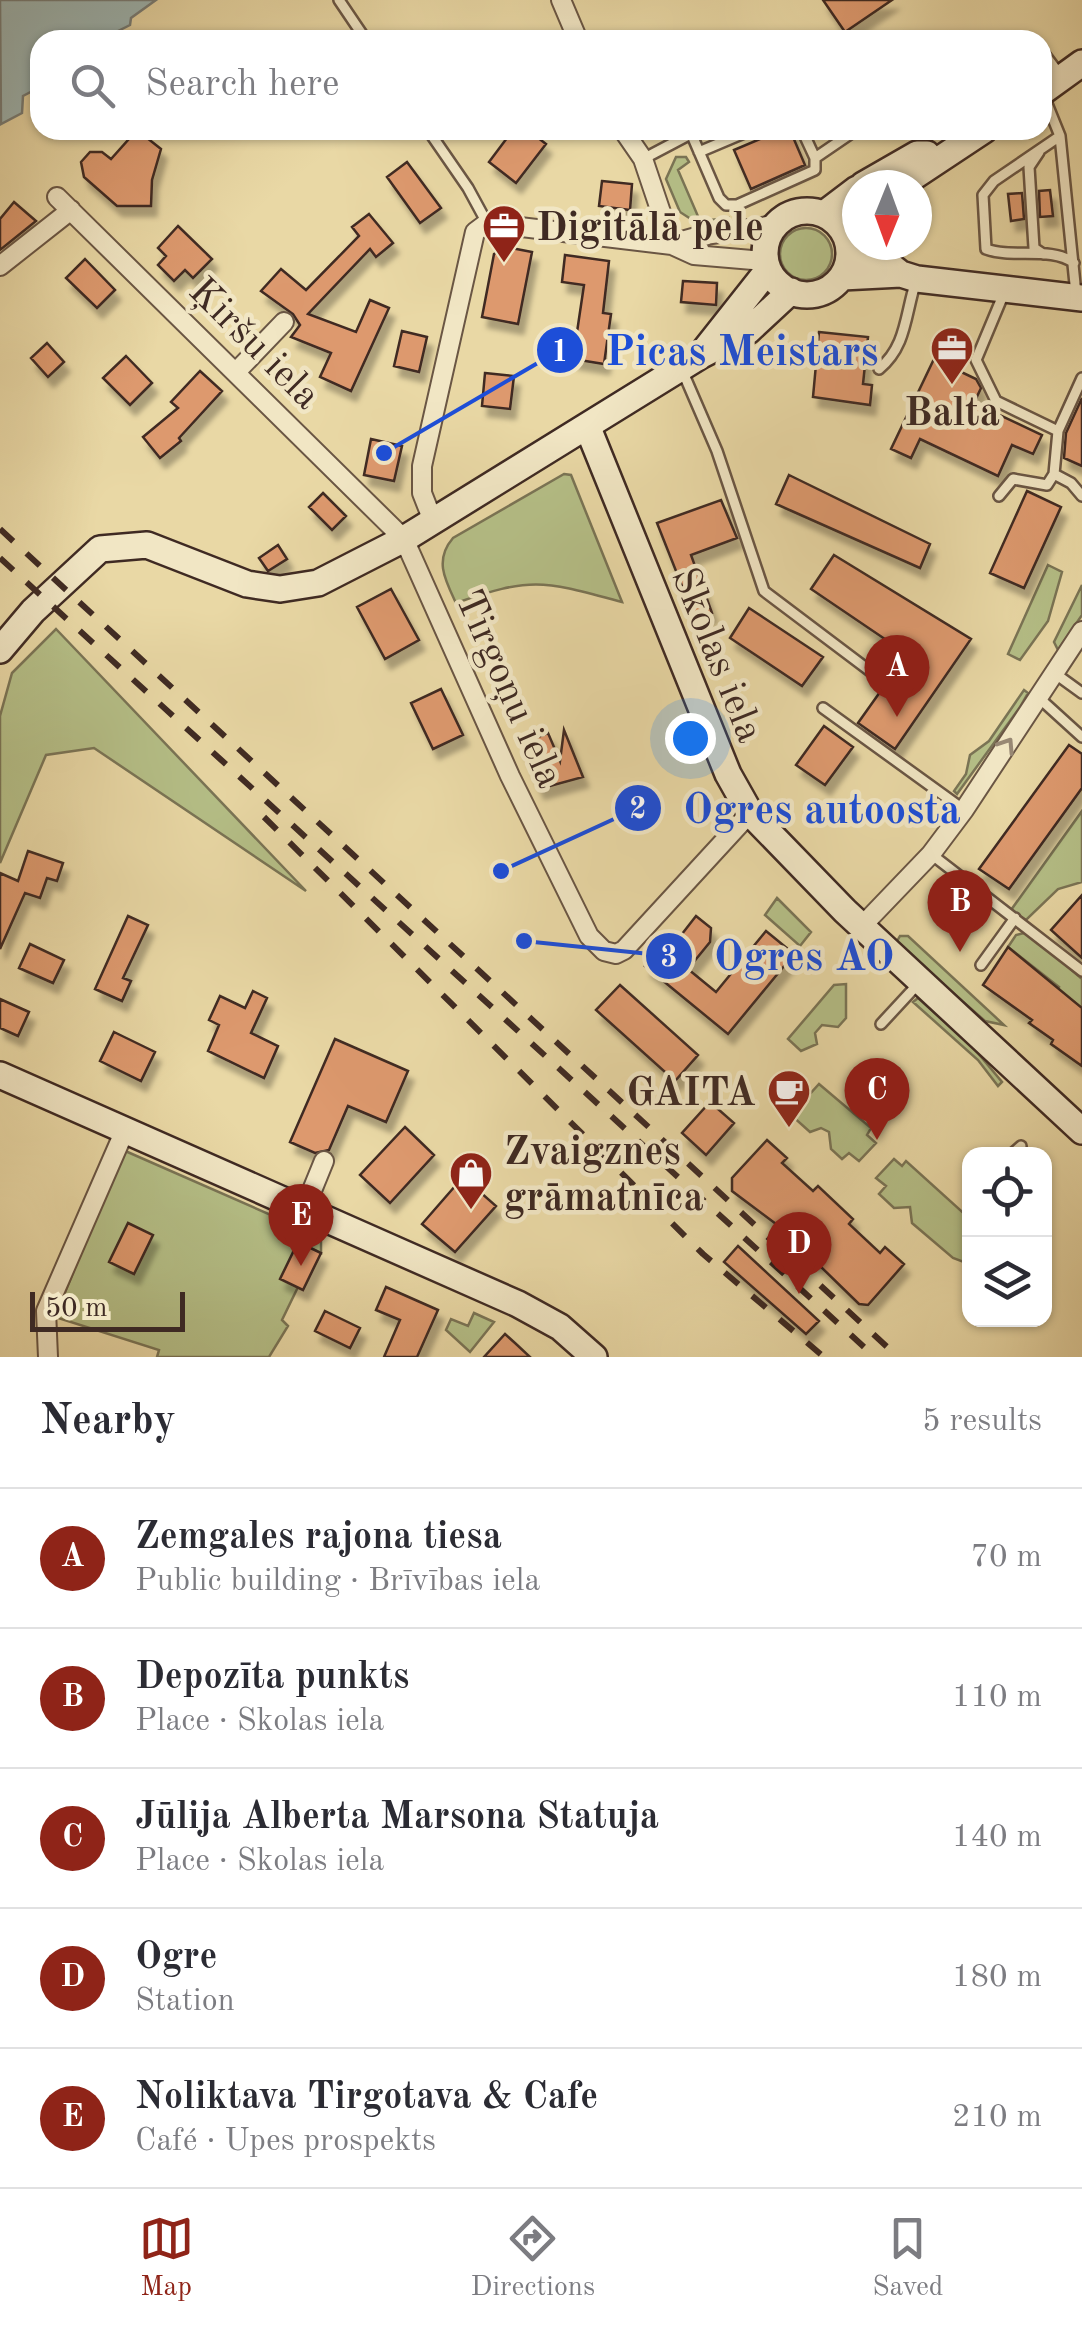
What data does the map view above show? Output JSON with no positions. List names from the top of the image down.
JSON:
{
  "streets": {
    "main road": ["Skolas iela"],
    "street": ["Ķiršu iela", "Tirgoņu iela"]
  },
  "crossings": [
    ["Ķiršu iela", "Tirgoņu iela"],
    ["Skolas iela", "Tirgoņu iela"]
  ],
  "places": {
    "office": ["Digitālā pele", "Balta"],
    "other": ["Picas Meistars", "Ogres autoosta", "Ogres AO"],
    "cafe": ["GAITA"],
    "shop": ["Zvaigznes grāmatnīca"]
  },
  "scale_bar": "50 m",
  "north": "bottom",
  "page": {
    "search": "Search here",
    "pins": [
      "A",
      "B",
      "C",
      "E",
      "D"
    ],
    "scale": "50 m",
    "heading": ["Nearby", "5 results"],
    "list": [
      {
        "mark": "A",
        "name": "Zemgales rajona tiesa",
        "note": "Public building · Brīvības iela",
        "value": "70 m"
      },
      {
        "mark": "B",
        "name": "Depozīta punkts",
        "note": "Place · Skolas iela",
        "value": "110 m"
      },
      {
        "mark": "C",
        "name": "Jūlija Alberta Marsona Statuja",
        "note": "Place · Skolas iela",
        "value": "140 m"
      },
      {
        "mark": "D",
        "name": "Ogre",
        "note": "Station",
        "value": "180 m"
      },
      {
        "mark": "E",
        "name": "Noliktava Tirgotava & Cafe",
        "note": "Café · Upes prospekts",
        "value": "210 m"
      }
    ],
    "nav": ["Map", "Directions", "Saved"]
  }
}
